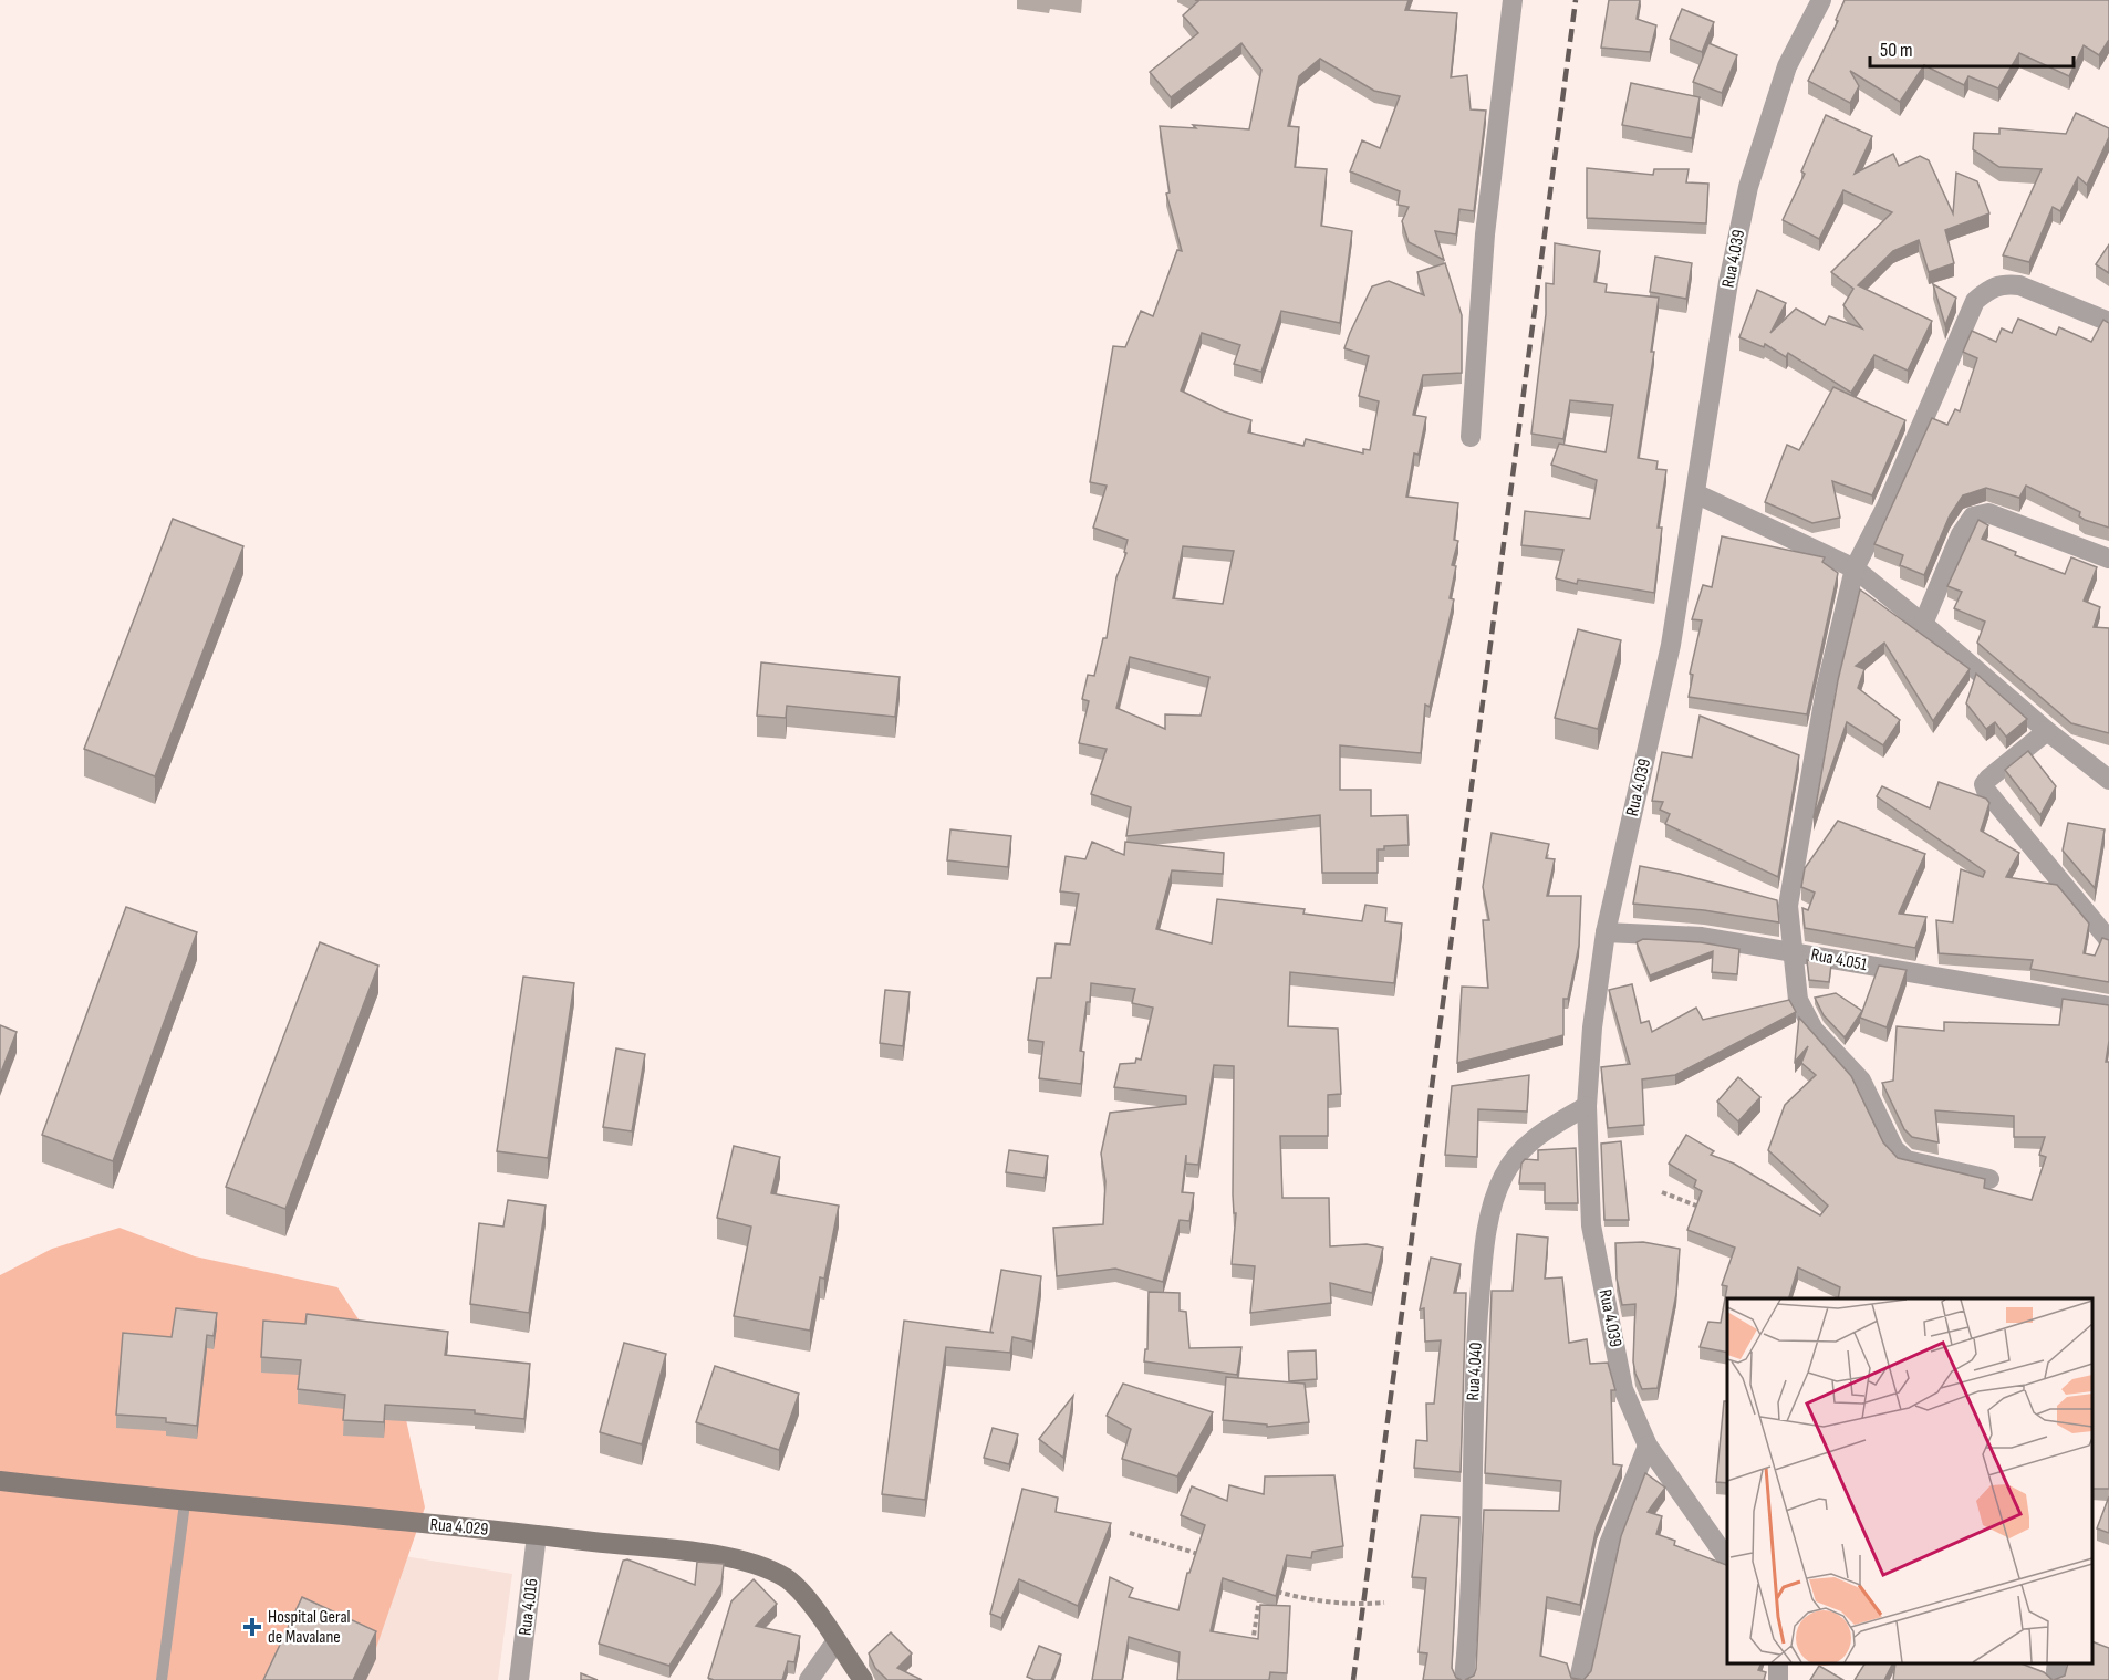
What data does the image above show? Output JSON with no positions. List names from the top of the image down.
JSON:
{
  "streets": {
    "street": [
      "Rua 4.039",
      "Rua 4.051",
      "Rua 4.040",
      "Rua 4.029",
      "Rua 4.016"
    ]
  },
  "crossings": [
    ["Rua 4.039", "Rua 4.051"],
    ["Rua 4.039", "Rua 4.040"],
    ["Rua 4.029", "Rua 4.016"]
  ],
  "places": {
    "health": ["Hospital Geral de Mavalane"]
  },
  "scale_bar": "50 m"
}
